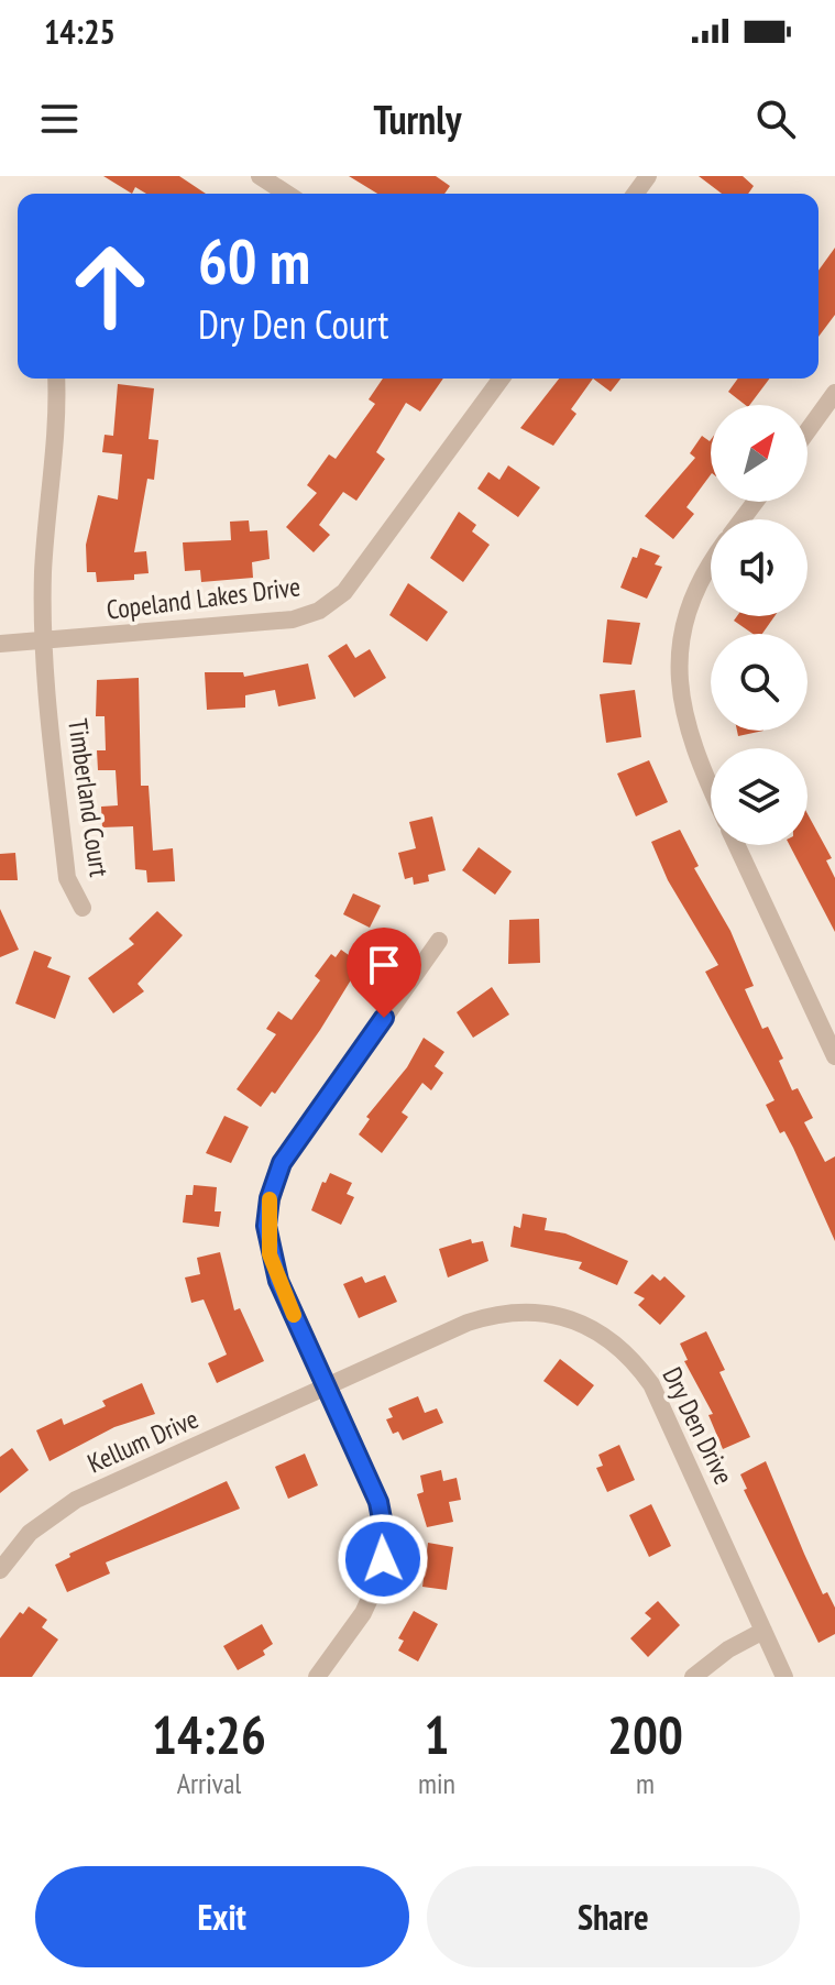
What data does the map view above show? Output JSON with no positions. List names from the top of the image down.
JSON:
{
  "streets": {
    "street": [
      "Copeland Lakes Drive",
      "Timberland Court",
      "Dry Den Drive",
      "Kellum Drive"
    ]
  },
  "crossings": [
    ["Copeland Lakes Drive", "Timberland Court"],
    ["Dry Den Drive", "Kellum Drive"]
  ],
  "north": "top right",
  "page": {
    "status": "14:25",
    "header": "Turnly",
    "turn": ["60 m", "Dry Den Court"],
    "eta": [
      "14:26",
      "Arrival",
      "1",
      "min",
      "200",
      "m"
    ],
    "buttons": ["Exit", "Share"]
  }
}
